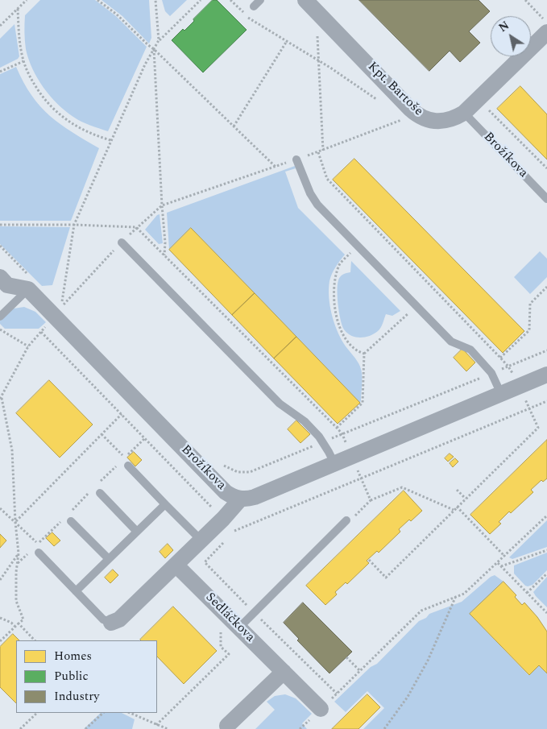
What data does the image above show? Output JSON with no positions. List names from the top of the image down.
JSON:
{
  "streets": {
    "street": ["Kpt. Bartoše", "Brožíkova", "Sedláčkova"]
  },
  "crossings": [
    ["Kpt. Bartoše", "Brožíkova"]
  ],
  "legend": ["Homes", "Public", "Industry"],
  "north": "top left"
}
